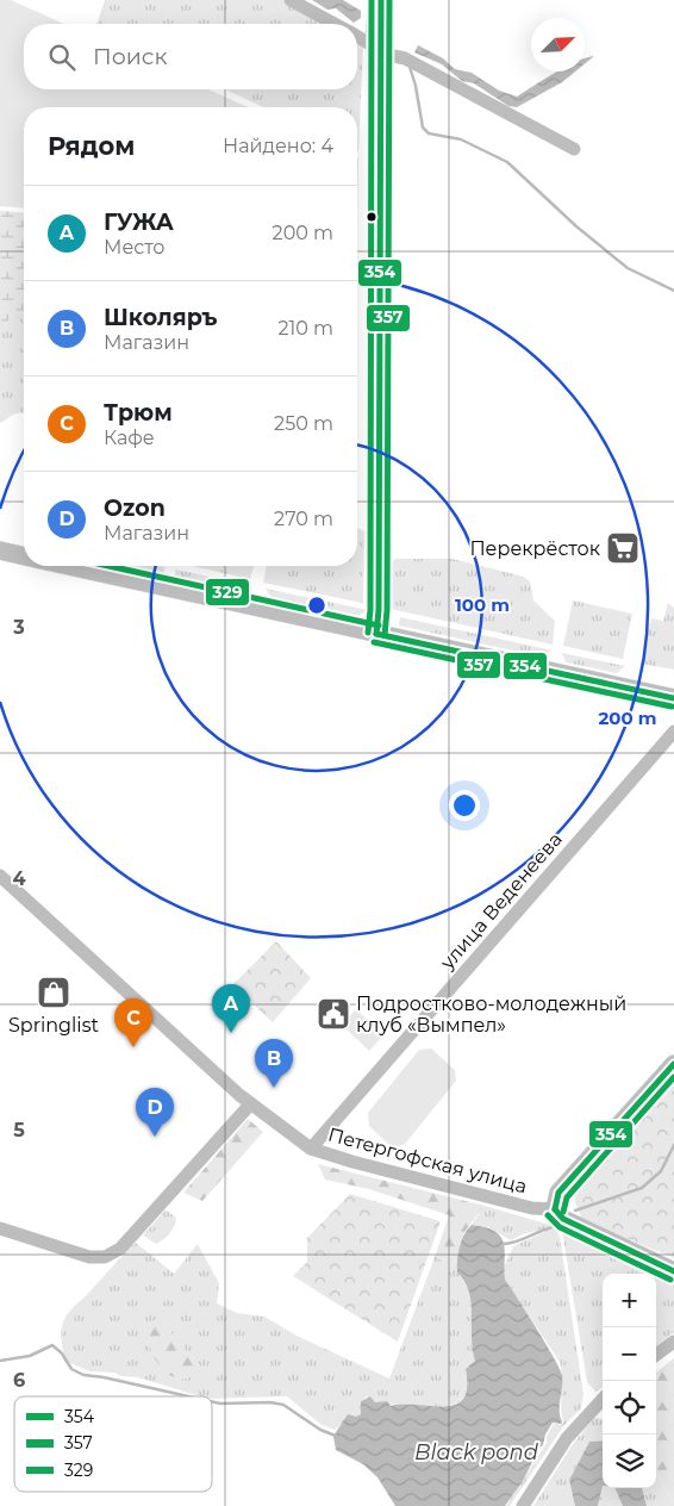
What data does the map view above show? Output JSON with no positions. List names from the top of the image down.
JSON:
{
  "streets": {
    "street": ["улица Веденеева", "Петергофская улица"]
  },
  "crossings": [
    ["улица Веденеева", "Петергофская улица"]
  ],
  "water": ["Black pond"],
  "places": {
    "supermarket": ["Перекрёсток"],
    "shop": ["Springlist"],
    "public building": ["Подростково-молодежный клуб «Вымпел»"]
  },
  "lines": ["transit line 354", "transit line 357", "transit line 329"],
  "legend": ["354", "357", "329"],
  "north": "top right",
  "page": {
    "search": "Поиск",
    "heading": ["Рядом", "Найдено: 4"],
    "list": [
      {
        "mark": "A",
        "name": "ГУЖА",
        "note": "Место",
        "value": "200 m"
      },
      {
        "mark": "B",
        "name": "Школяръ",
        "note": "Магазин",
        "value": "210 m"
      },
      {
        "mark": "C",
        "name": "Трюм",
        "note": "Кафе",
        "value": "250 m"
      },
      {
        "mark": "D",
        "name": "Ozon",
        "note": "Магазин",
        "value": "270 m"
      }
    ],
    "pins": [
      "A",
      "C",
      "B",
      "D"
    ],
    "map_buttons": ["+", "−"]
  },
  "grid": {
    "rows": [
      "3",
      "4",
      "5",
      "6"
    ]
  },
  "rings": ["100 m", "200 m"]
}
